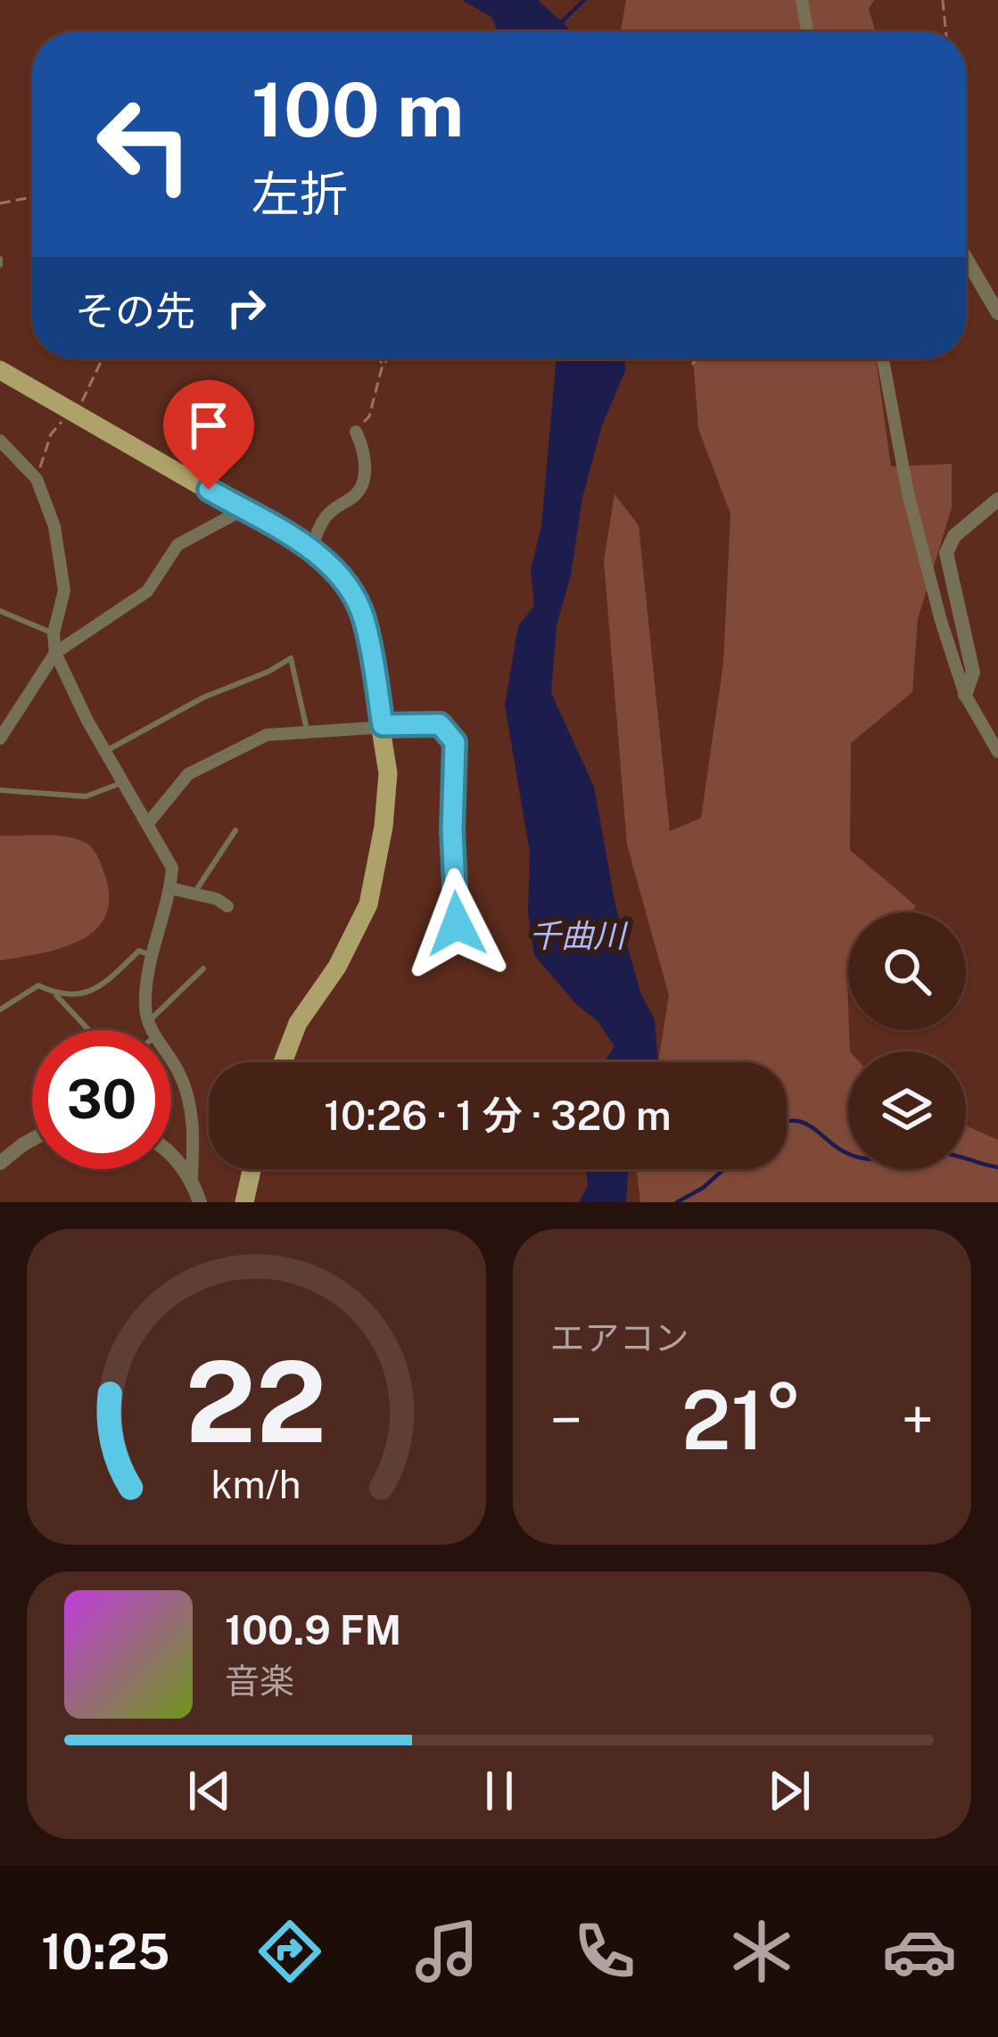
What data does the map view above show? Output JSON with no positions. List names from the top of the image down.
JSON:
{
  "water": ["千曲川"],
  "page": {
    "turn": ["100 m", "左折"],
    "then": "その先",
    "limit": "30",
    "trip": "10:26 · 1 分 · 320 m",
    "tile": "エアコン",
    "heat": ["−", "21°", "+"],
    "song": ["100.9 FM", "音楽"],
    "tabs": "10:25",
    "gauge": ["22", "km/h"]
  }
}
